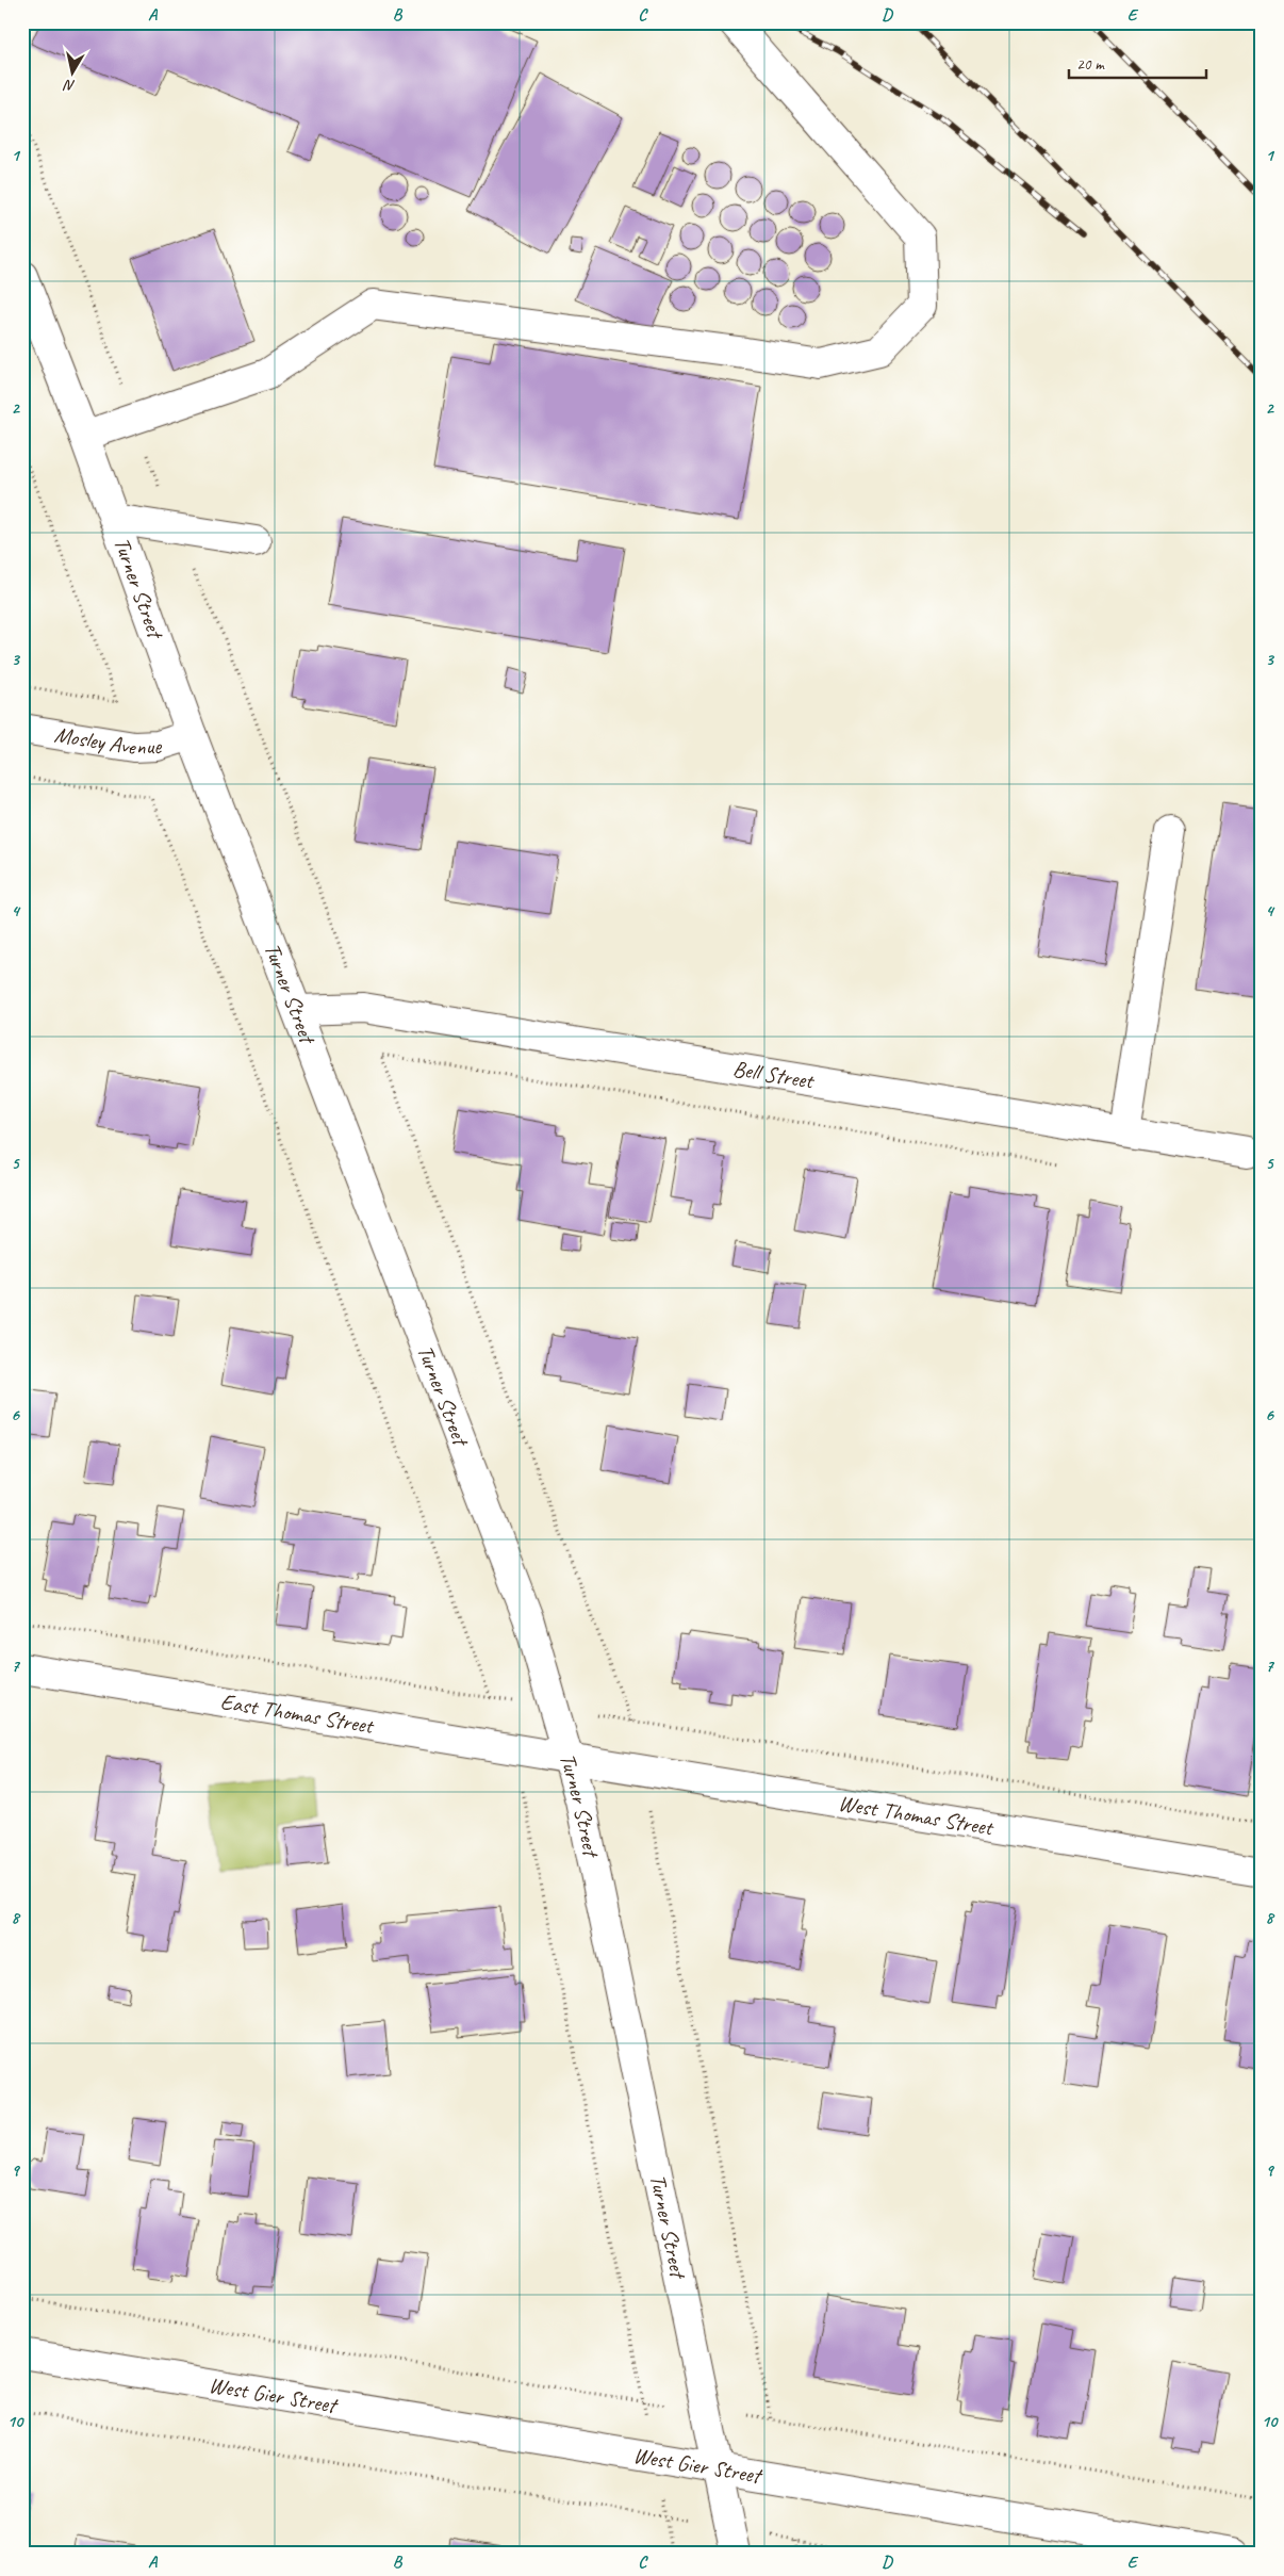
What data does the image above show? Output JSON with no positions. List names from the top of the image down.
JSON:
{
  "streets": {
    "street": [
      "Turner Street",
      "Mosley Avenue",
      "Bell Street",
      "East Thomas Street",
      "West Thomas Street",
      "West Gier Street"
    ]
  },
  "crossings": [
    ["Turner Street", "Mosley Avenue"],
    ["Turner Street", "Bell Street"],
    ["Turner Street", "East Thomas Street"],
    ["Turner Street", "West Thomas Street"],
    ["Turner Street", "West Gier Street"],
    ["East Thomas Street", "West Thomas Street"]
  ],
  "scale_bar": "20 m",
  "north": "bottom",
  "grid": {
    "columns": [
      "A",
      "B",
      "C",
      "D",
      "E"
    ],
    "rows": [
      "1",
      "2",
      "3",
      "4",
      "5",
      "6",
      "7",
      "8",
      "9",
      "10"
    ]
  }
}
